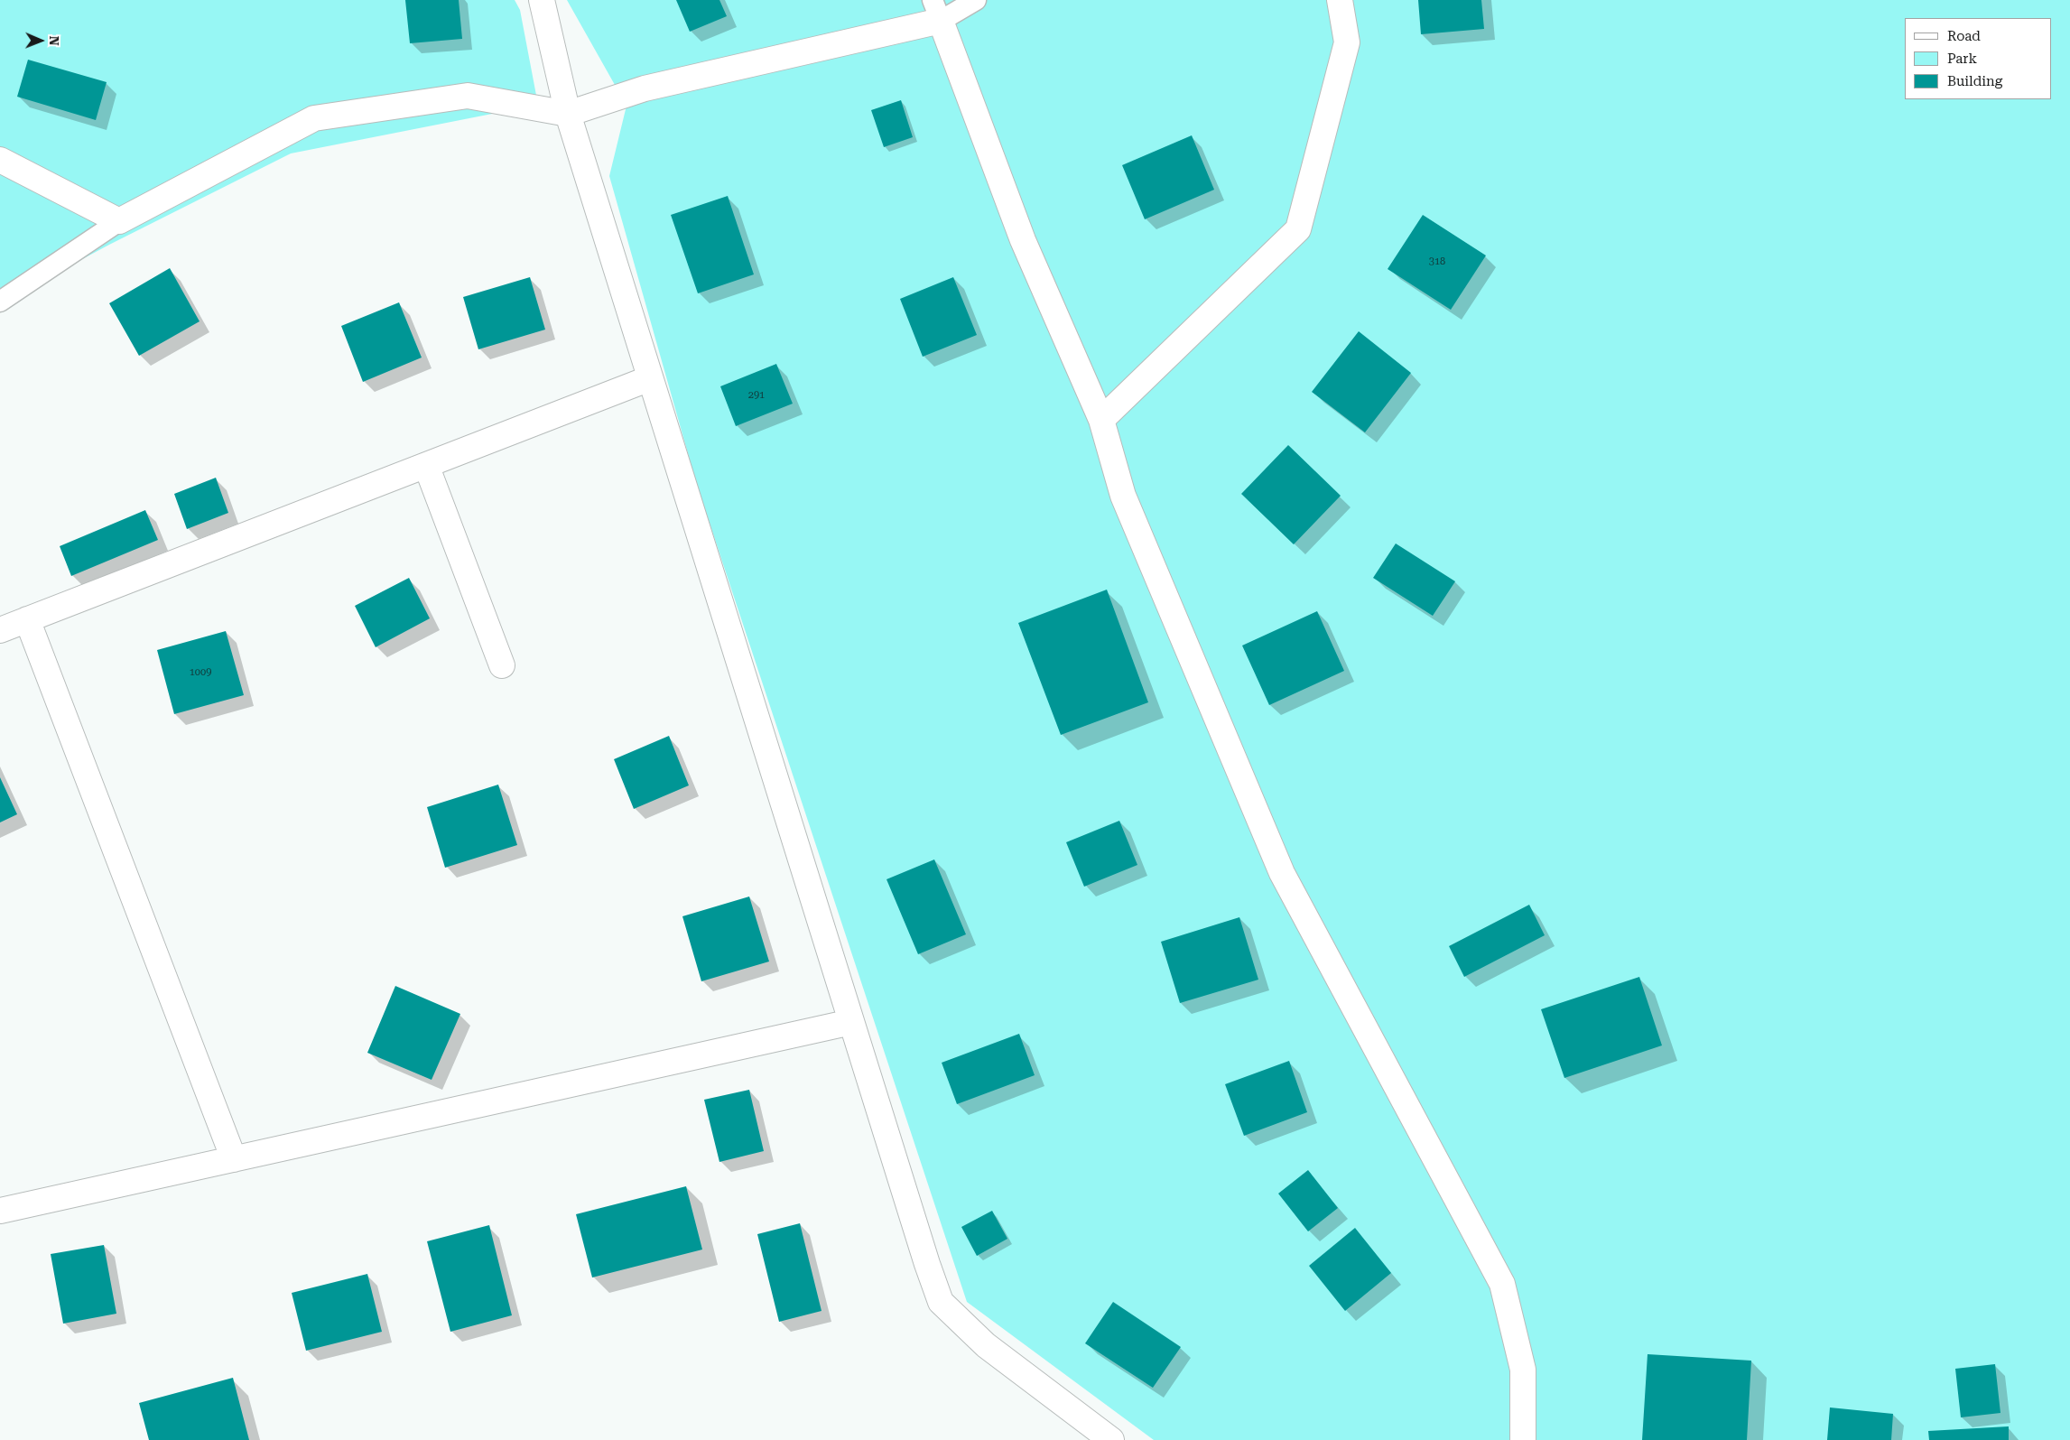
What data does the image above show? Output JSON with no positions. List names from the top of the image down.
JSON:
{
  "house_numbers": ["318", "291", "1009"],
  "legend": ["Road", "Park", "Building"],
  "north": "right"
}
